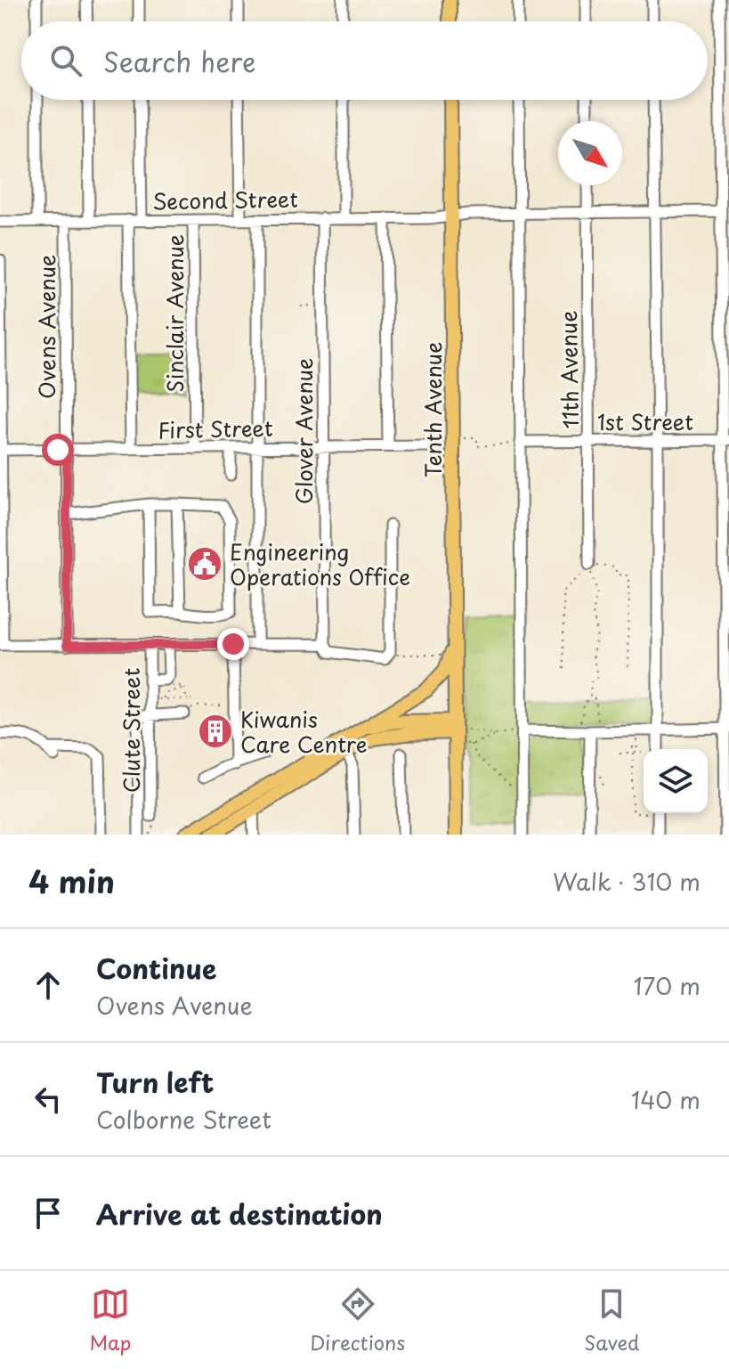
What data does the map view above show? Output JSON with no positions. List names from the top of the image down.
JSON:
{
  "streets": {
    "main road": ["Tenth Avenue"],
    "street": [
      "Second Street",
      "Sinclair Avenue",
      "Ovens Avenue",
      "11th Avenue",
      "1st Street",
      "First Street",
      "Glover Avenue",
      "Clute Street"
    ]
  },
  "crossings": [
    ["Second Street", "Sinclair Avenue"],
    ["Second Street", "Ovens Avenue"],
    ["Second Street", "11th Avenue"],
    ["Second Street", "Tenth Avenue"],
    ["Second Street", "Glover Avenue"],
    ["Sinclair Avenue", "First Street"],
    ["Ovens Avenue", "First Street"],
    ["11th Avenue", "1st Street"],
    ["First Street", "Glover Avenue"]
  ],
  "places": {
    "public building": ["Engineering Operations Office"],
    "building": ["Kiwanis Care Centre"]
  },
  "north": "bottom right",
  "page": {
    "search": "Search here",
    "heading": ["4 min", "Walk · 310 m"],
    "list": [
      ["Continue", "Ovens Avenue", "170 m"],
      ["Turn left", "Colborne Street", "140 m"],
      "Arrive at destination"
    ],
    "nav": ["Map", "Directions", "Saved"]
  }
}
